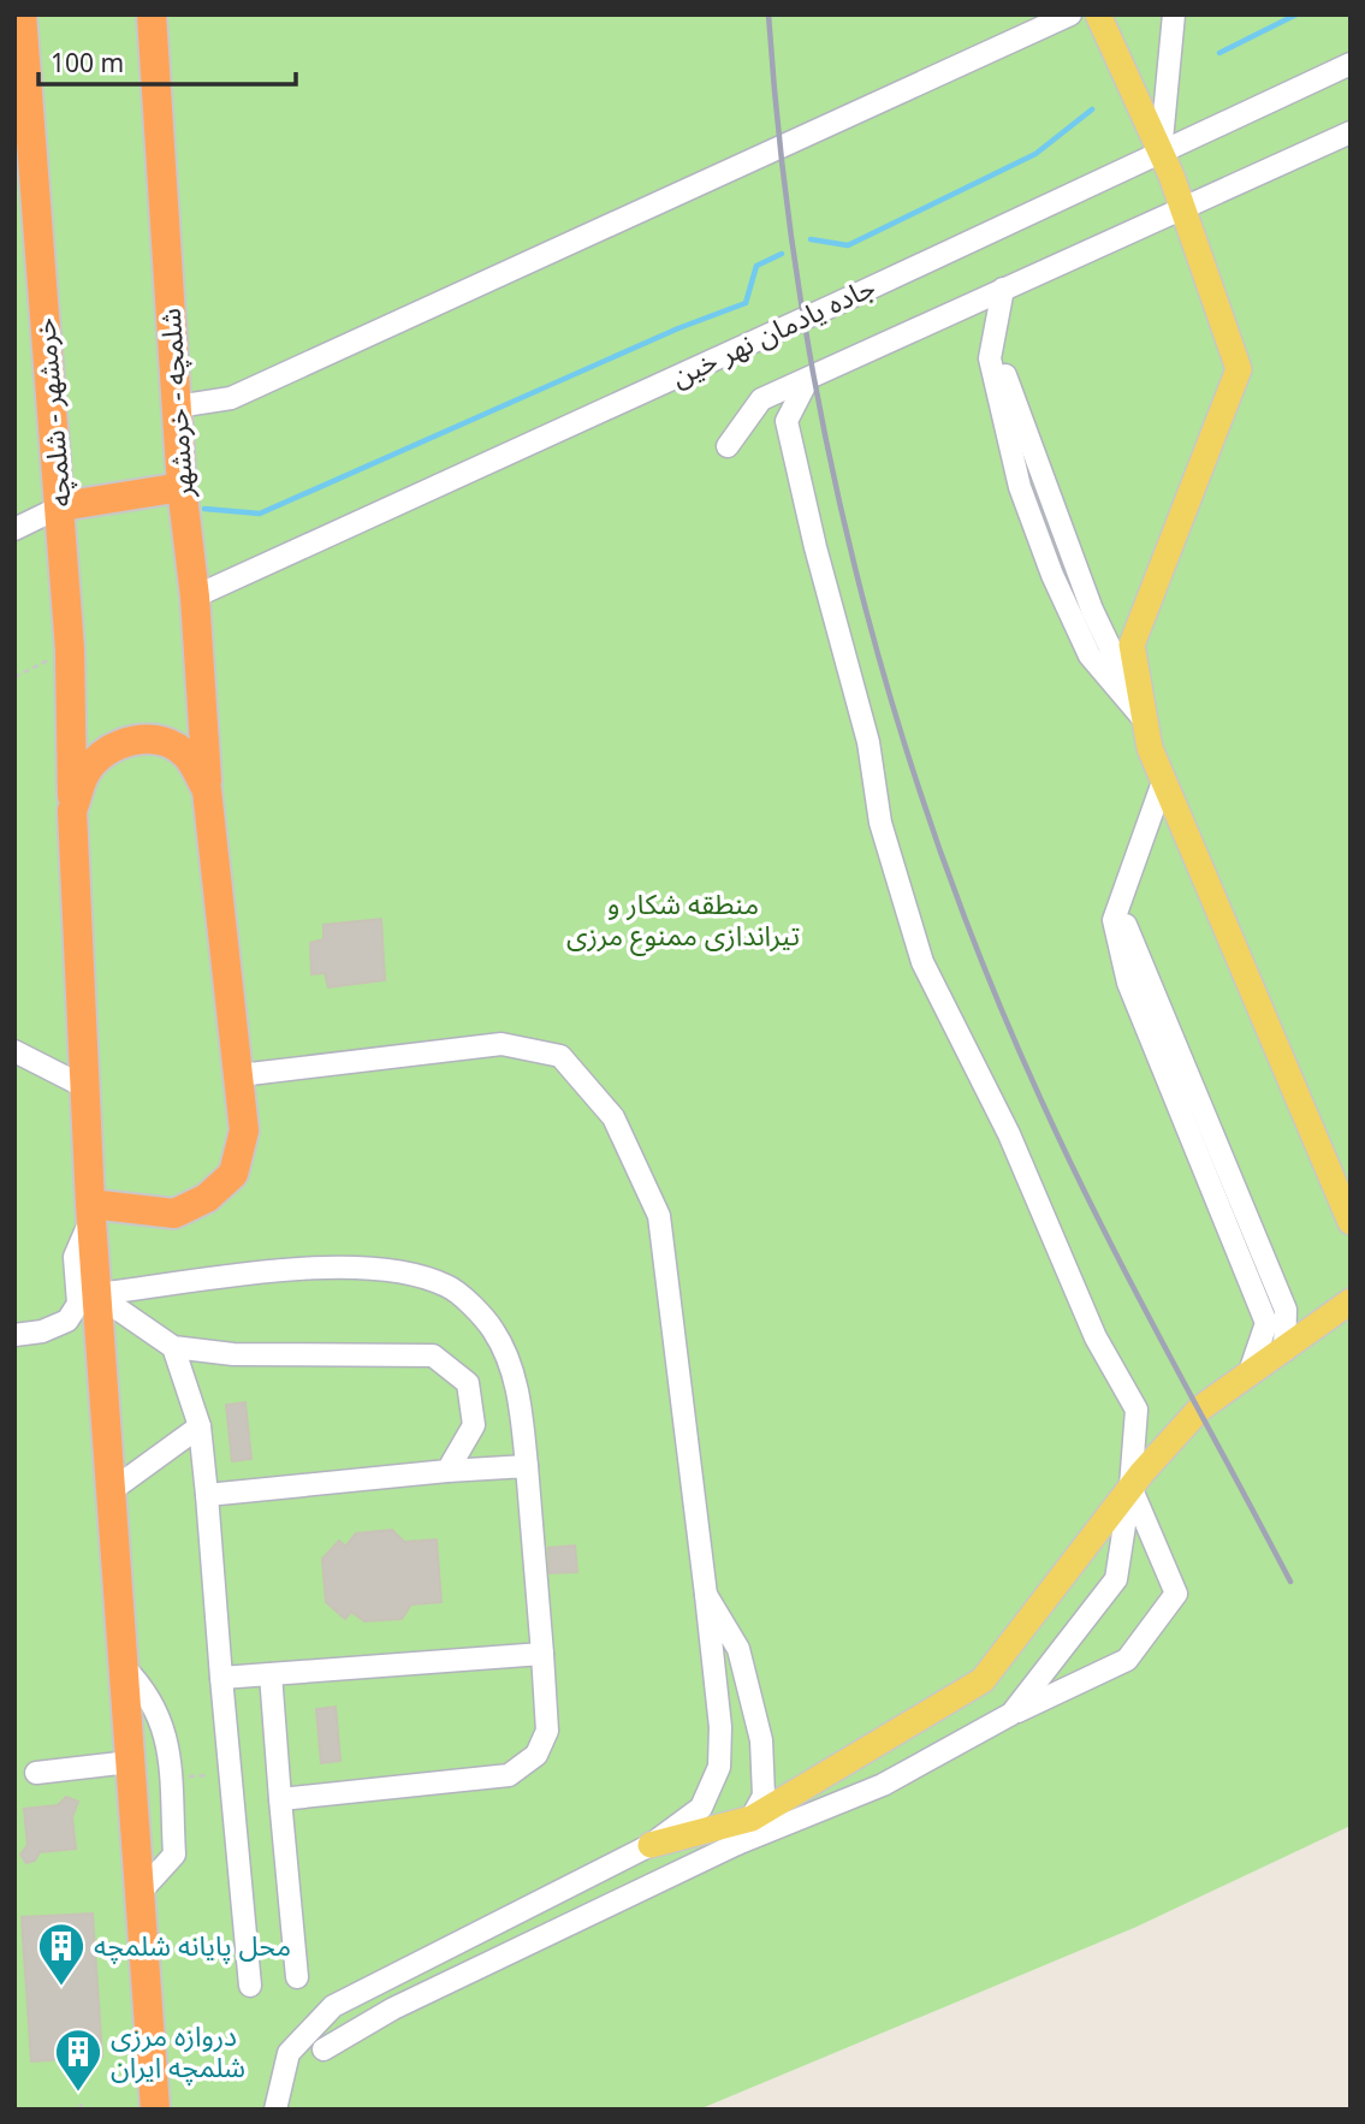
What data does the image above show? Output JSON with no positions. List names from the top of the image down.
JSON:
{
  "streets": {
    "highway": ["شلمچه - خرمشهر", "خرمشهر - شلمچه"],
    "street": ["جاده یادمان نهر خین"]
  },
  "crossings": [
    ["جاده یادمان نهر خین", "شلمچه - خرمشهر"],
    ["شلمچه - خرمشهر", "خرمشهر - شلمچه"]
  ],
  "parks": ["منطقه شکار و تیراندازی ممنوع مرزی"],
  "places": {
    "building": ["محل پایانه شلمچه", "دروازه مرزی شلمچه ایران"]
  },
  "scale_bar": "100 m"
}
